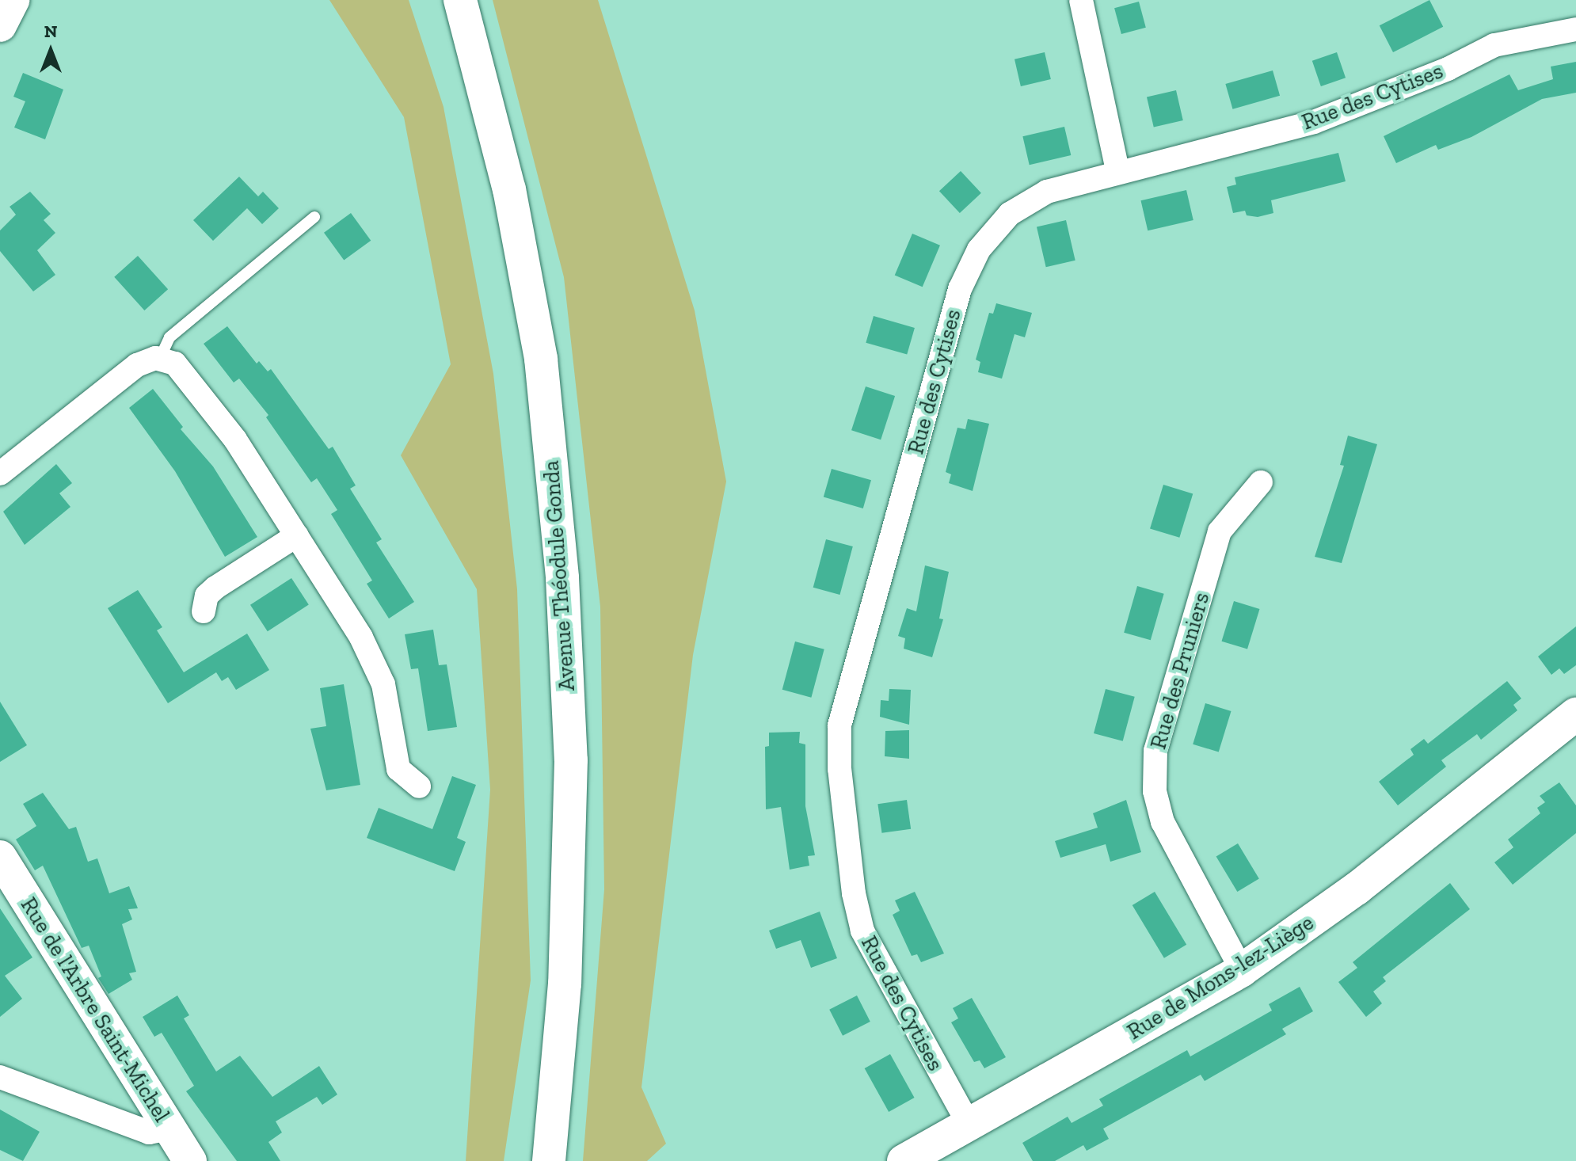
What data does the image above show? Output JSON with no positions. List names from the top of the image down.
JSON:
{
  "streets": {
    "street": [
      "Rue des Cytises",
      "Avenue Théodule Gonda",
      "Rue des Pruniers",
      "Rue de Mons-lez-Liège",
      "Rue de l'Arbre Saint-Michel"
    ]
  },
  "crossings": [
    ["Rue des Cytises", "Rue de Mons-lez-Liège"],
    ["Rue des Pruniers", "Rue de Mons-lez-Liège"]
  ],
  "north": "top"
}
